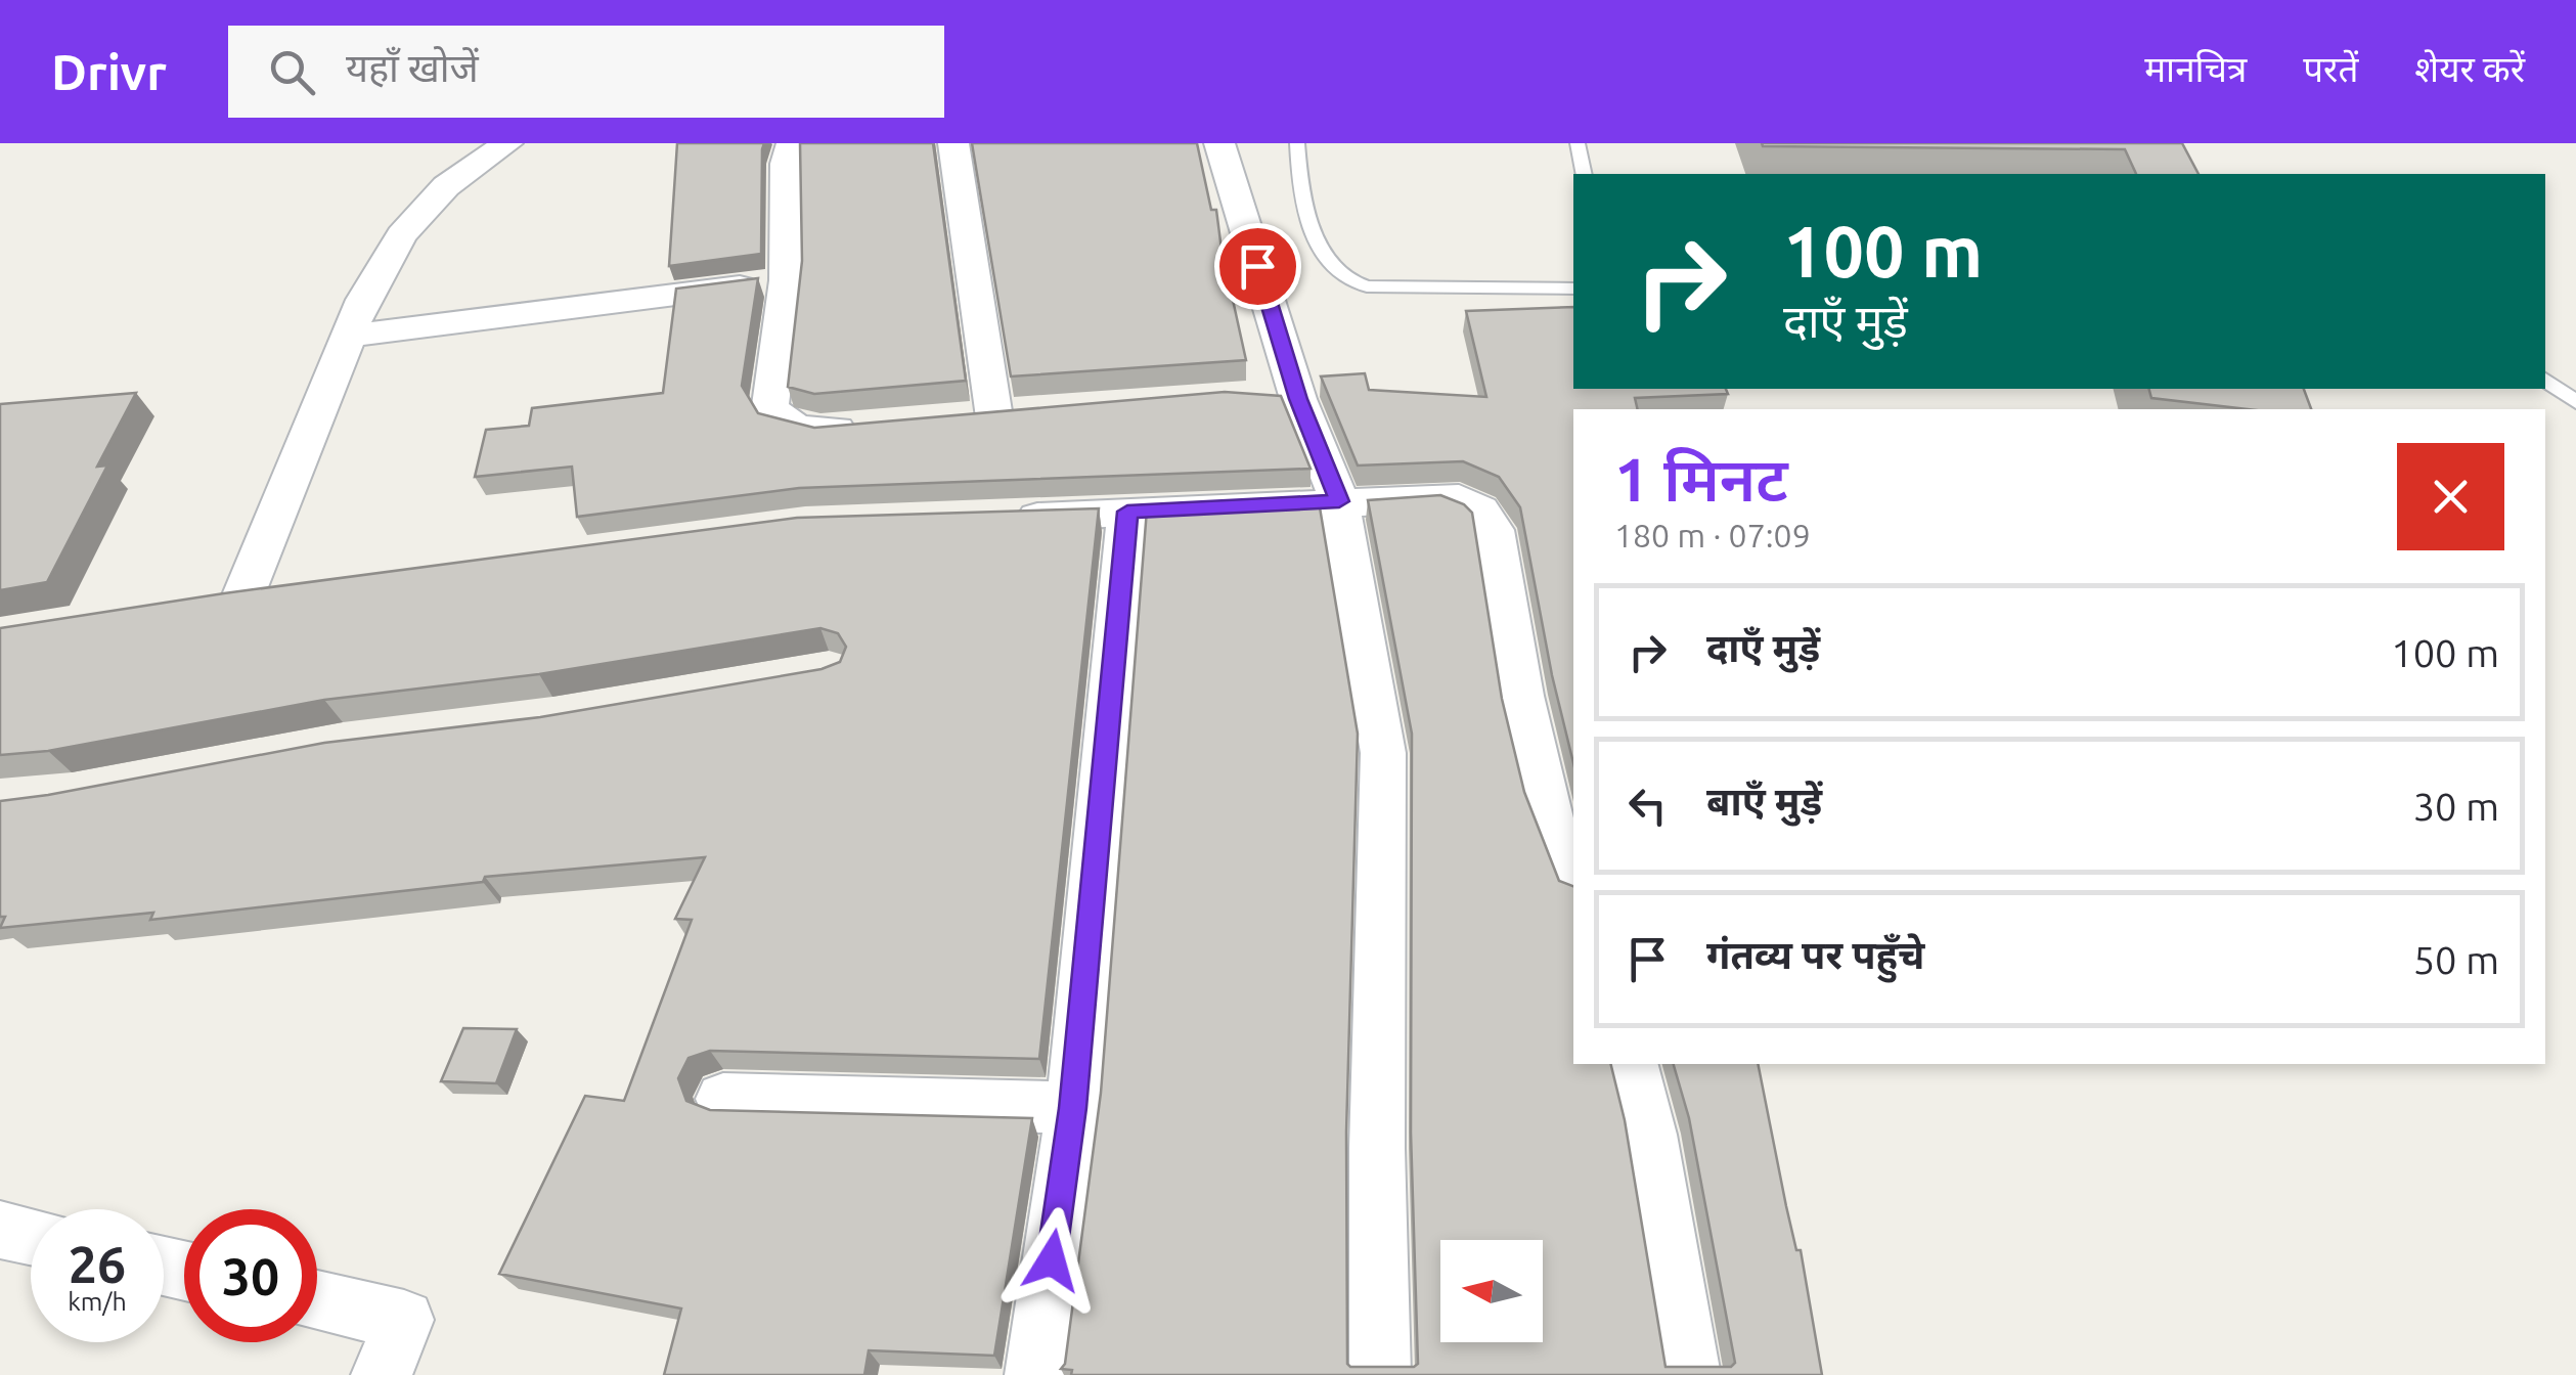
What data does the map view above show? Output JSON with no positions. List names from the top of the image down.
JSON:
{
  "north": "left",
  "page": {
    "header": "Drivr",
    "search": "यहाँ खोजें",
    "nav": ["मानचित्र", "परतें", "शेयर करें"],
    "turn": ["100 m", "दाएँ मुड़ें"],
    "heading": ["1 मिनट", "180 m · 07:09"],
    "list": [
      {
        "name": "दाएँ मुड़ें",
        "value": "100 m"
      },
      {
        "name": "बाएँ मुड़ें",
        "value": "30 m"
      },
      {
        "name": "गंतव्य पर पहुँचे",
        "value": "50 m"
      }
    ],
    "speed": "26 km/h",
    "limit": "30"
  }
}
